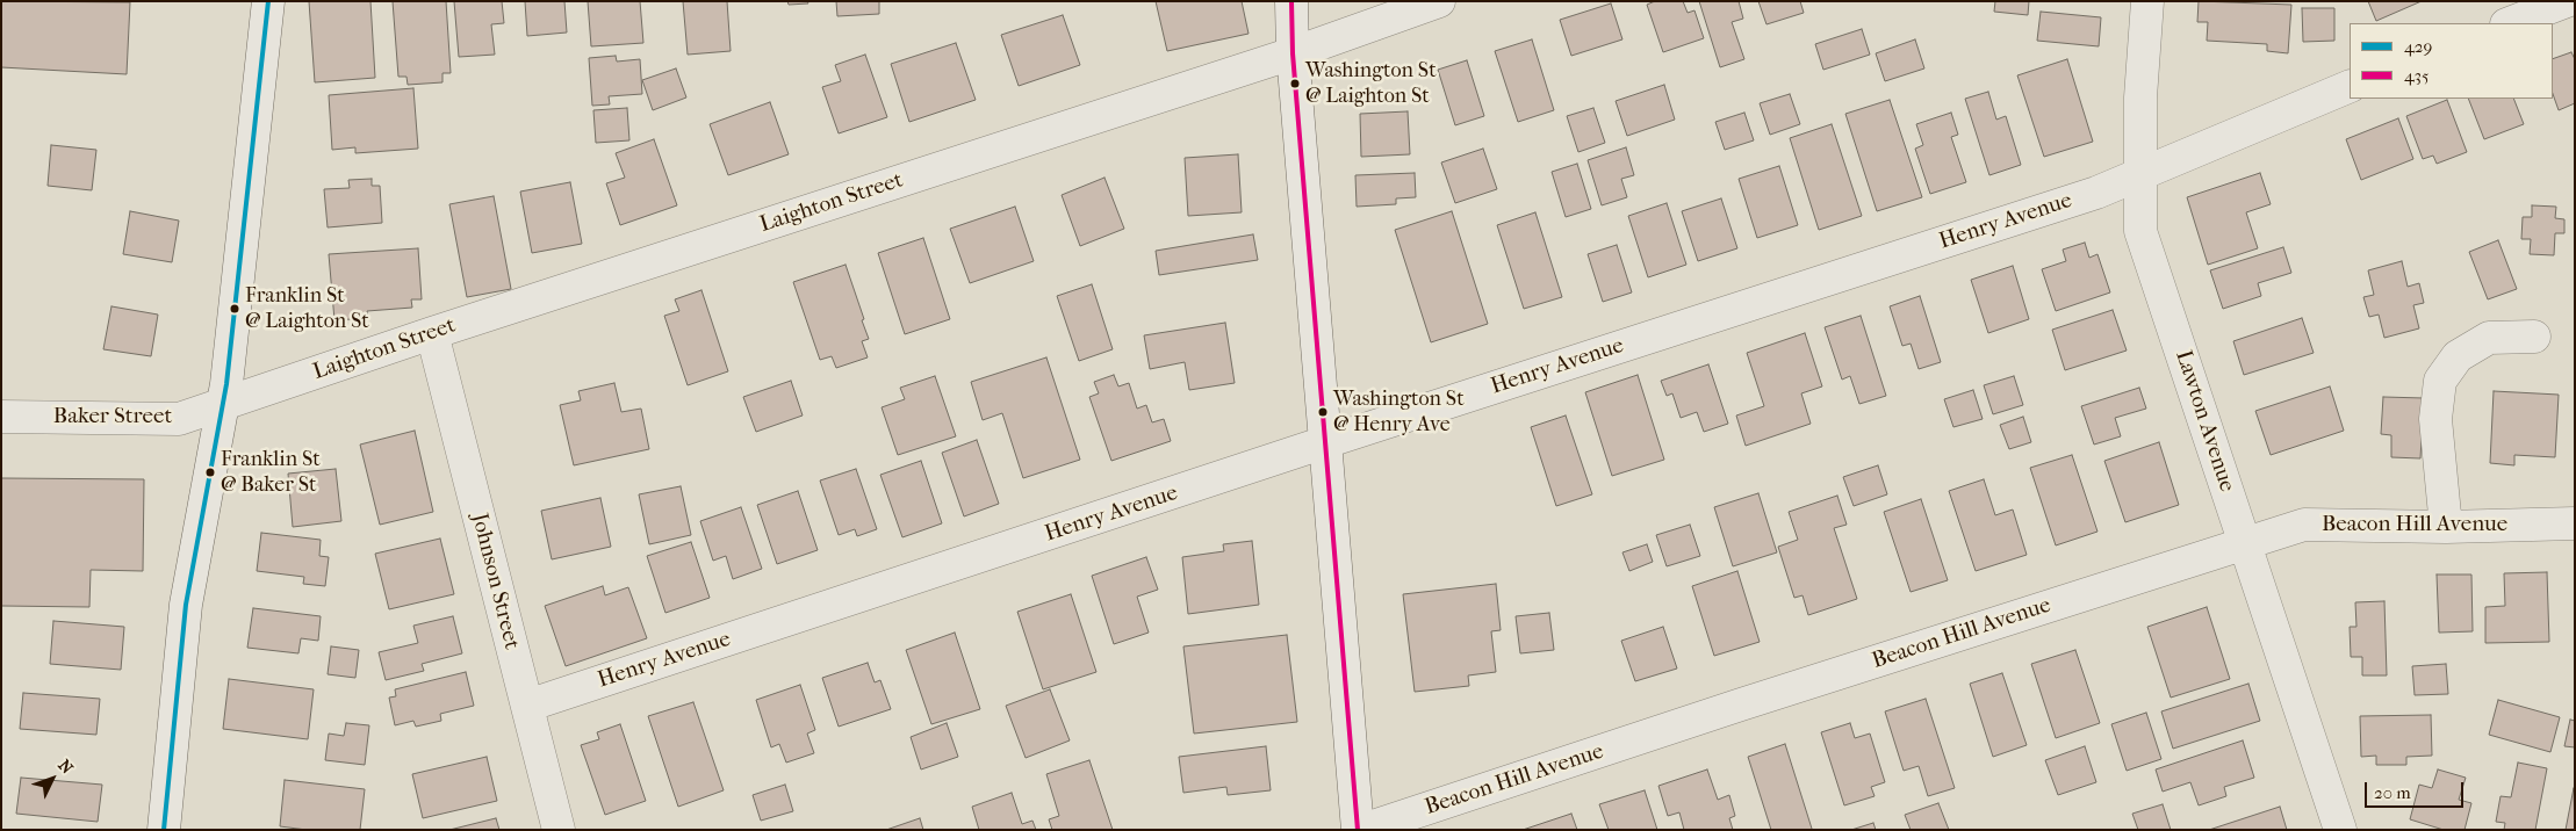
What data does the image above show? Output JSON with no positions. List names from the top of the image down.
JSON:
{
  "streets": {
    "street": [
      "Laighton Street",
      "Henry Avenue",
      "Baker Street",
      "Lawton Avenue",
      "Beacon Hill Avenue",
      "Johnson Street"
    ]
  },
  "crossings": [
    ["Laighton Street", "Baker Street"],
    ["Laighton Street", "Johnson Street"],
    ["Henry Avenue", "Lawton Avenue"],
    ["Henry Avenue", "Johnson Street"],
    ["Lawton Avenue", "Beacon Hill Avenue"]
  ],
  "places": [
    "Washington St @ Laighton St",
    "Franklin St @ Laighton St",
    "Washington St @ Henry Ave",
    "Franklin St @ Baker St"
  ],
  "lines": ["transit line 429", "transit line 435"],
  "legend": ["429", "435"],
  "scale_bar": "20 m",
  "north": "top right"
}
